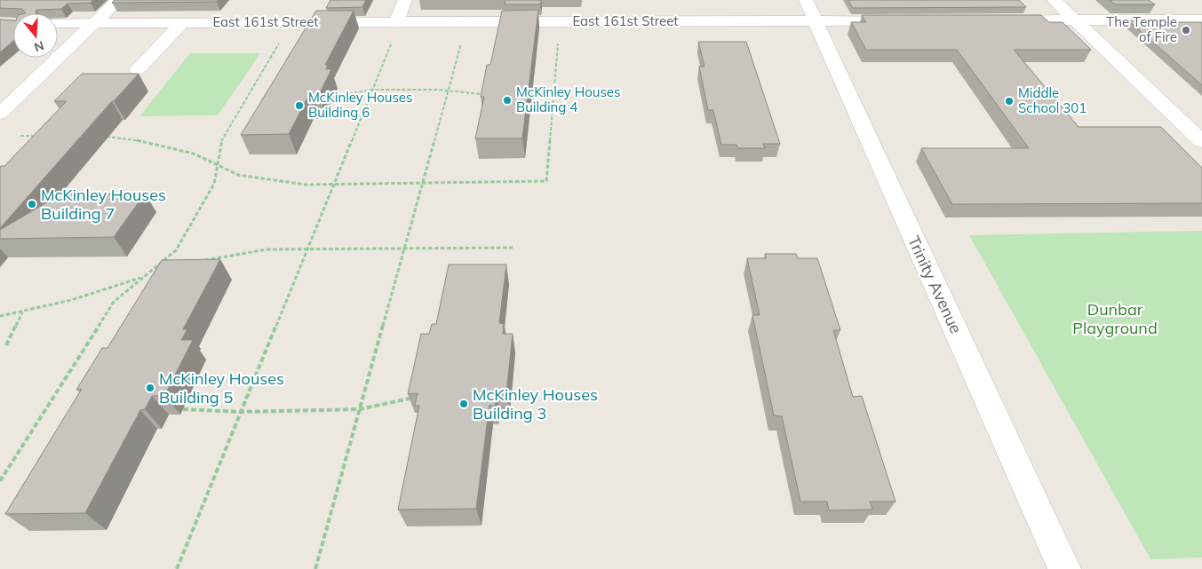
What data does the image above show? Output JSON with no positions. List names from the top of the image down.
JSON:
{
  "streets": {
    "street": ["East 161st Street", "Trinity Avenue"]
  },
  "crossings": [
    ["East 161st Street", "Trinity Avenue"]
  ],
  "parks": ["Dunbar Playground"],
  "places": [
    "The Temple of Fire",
    "McKinley Houses Building 4",
    "Middle School 301",
    "McKinley Houses Building 6",
    "McKinley Houses Building 7",
    "McKinley Houses Building 5",
    "McKinley Houses Building 3"
  ],
  "north": "bottom"
}
